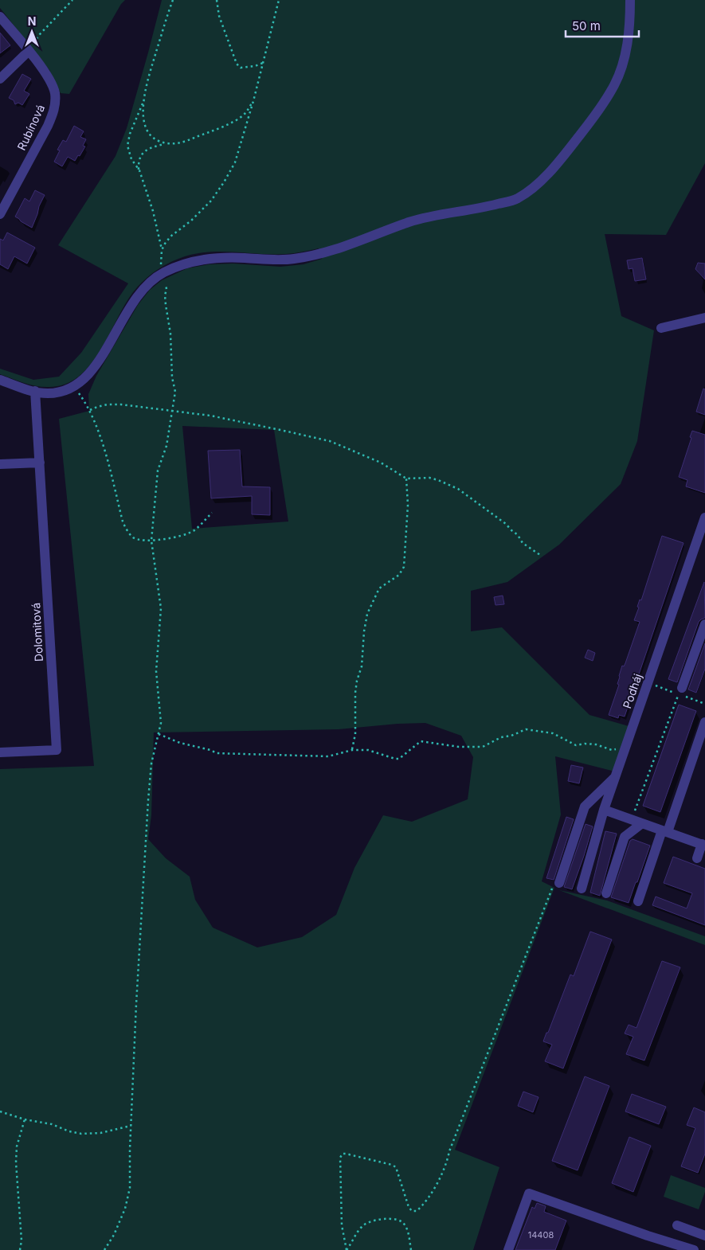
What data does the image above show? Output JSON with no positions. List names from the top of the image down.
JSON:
{
  "streets": {
    "street": ["Rubínová", "Dolomitová", "Podháj"]
  },
  "house_numbers": ["14408"],
  "scale_bar": "50 m",
  "north": "top"
}
